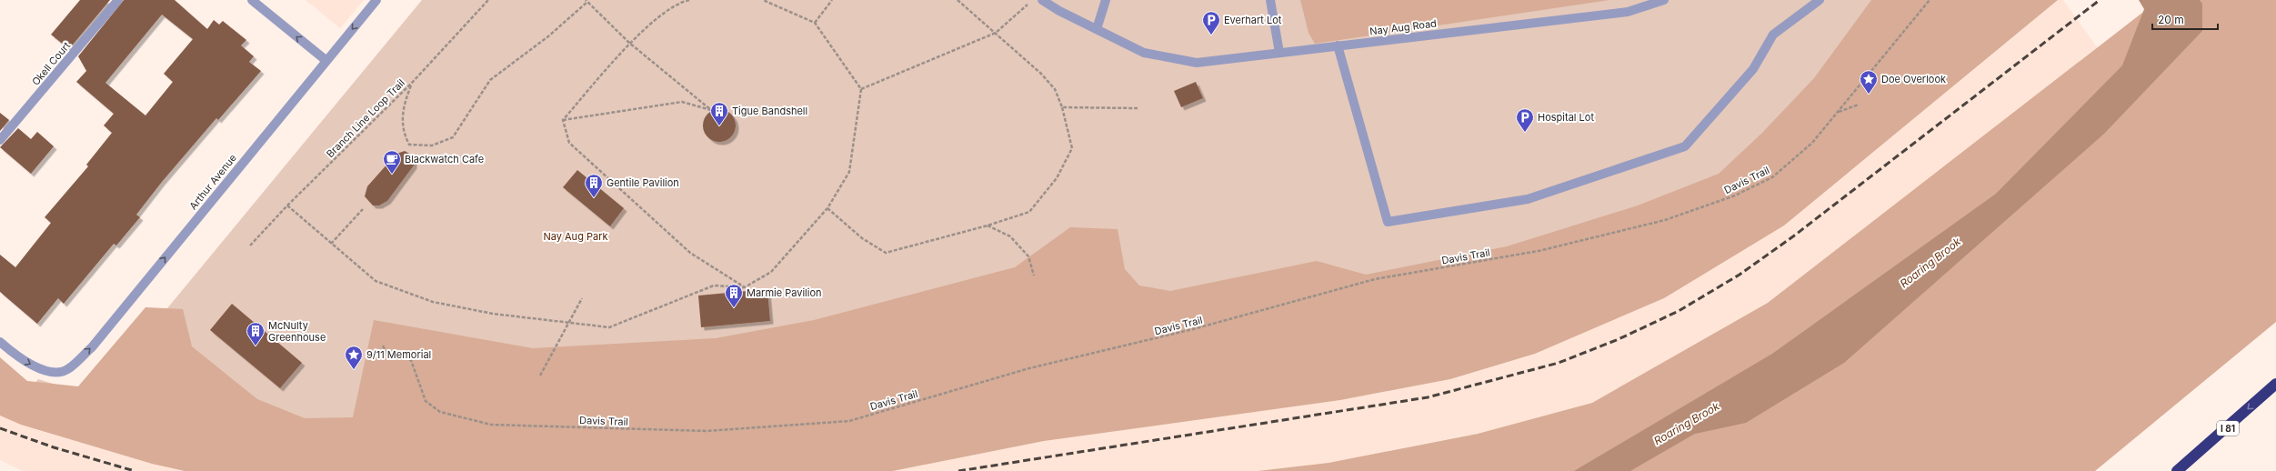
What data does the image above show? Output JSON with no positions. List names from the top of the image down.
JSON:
{
  "streets": {
    "highway": ["I 81"],
    "street": ["Nay Aug Road", "Okell Court", "Arthur Avenue"],
    "path": ["Branch Line Loop Trail", "Davis Trail"]
  },
  "water": ["Roaring Brook"],
  "parks": ["Nay Aug Park"],
  "places": {
    "parking": ["Everhart Lot", "Hospital Lot"],
    "place": ["Doe Overlook", "9/11 Memorial"],
    "building": [
      "Tigue Bandshell",
      "Gentile Pavilion",
      "Marmie Pavilion",
      "McNulty Greenhouse"
    ],
    "cafe": ["Blackwatch Cafe"]
  },
  "scale_bar": "20 m"
}
